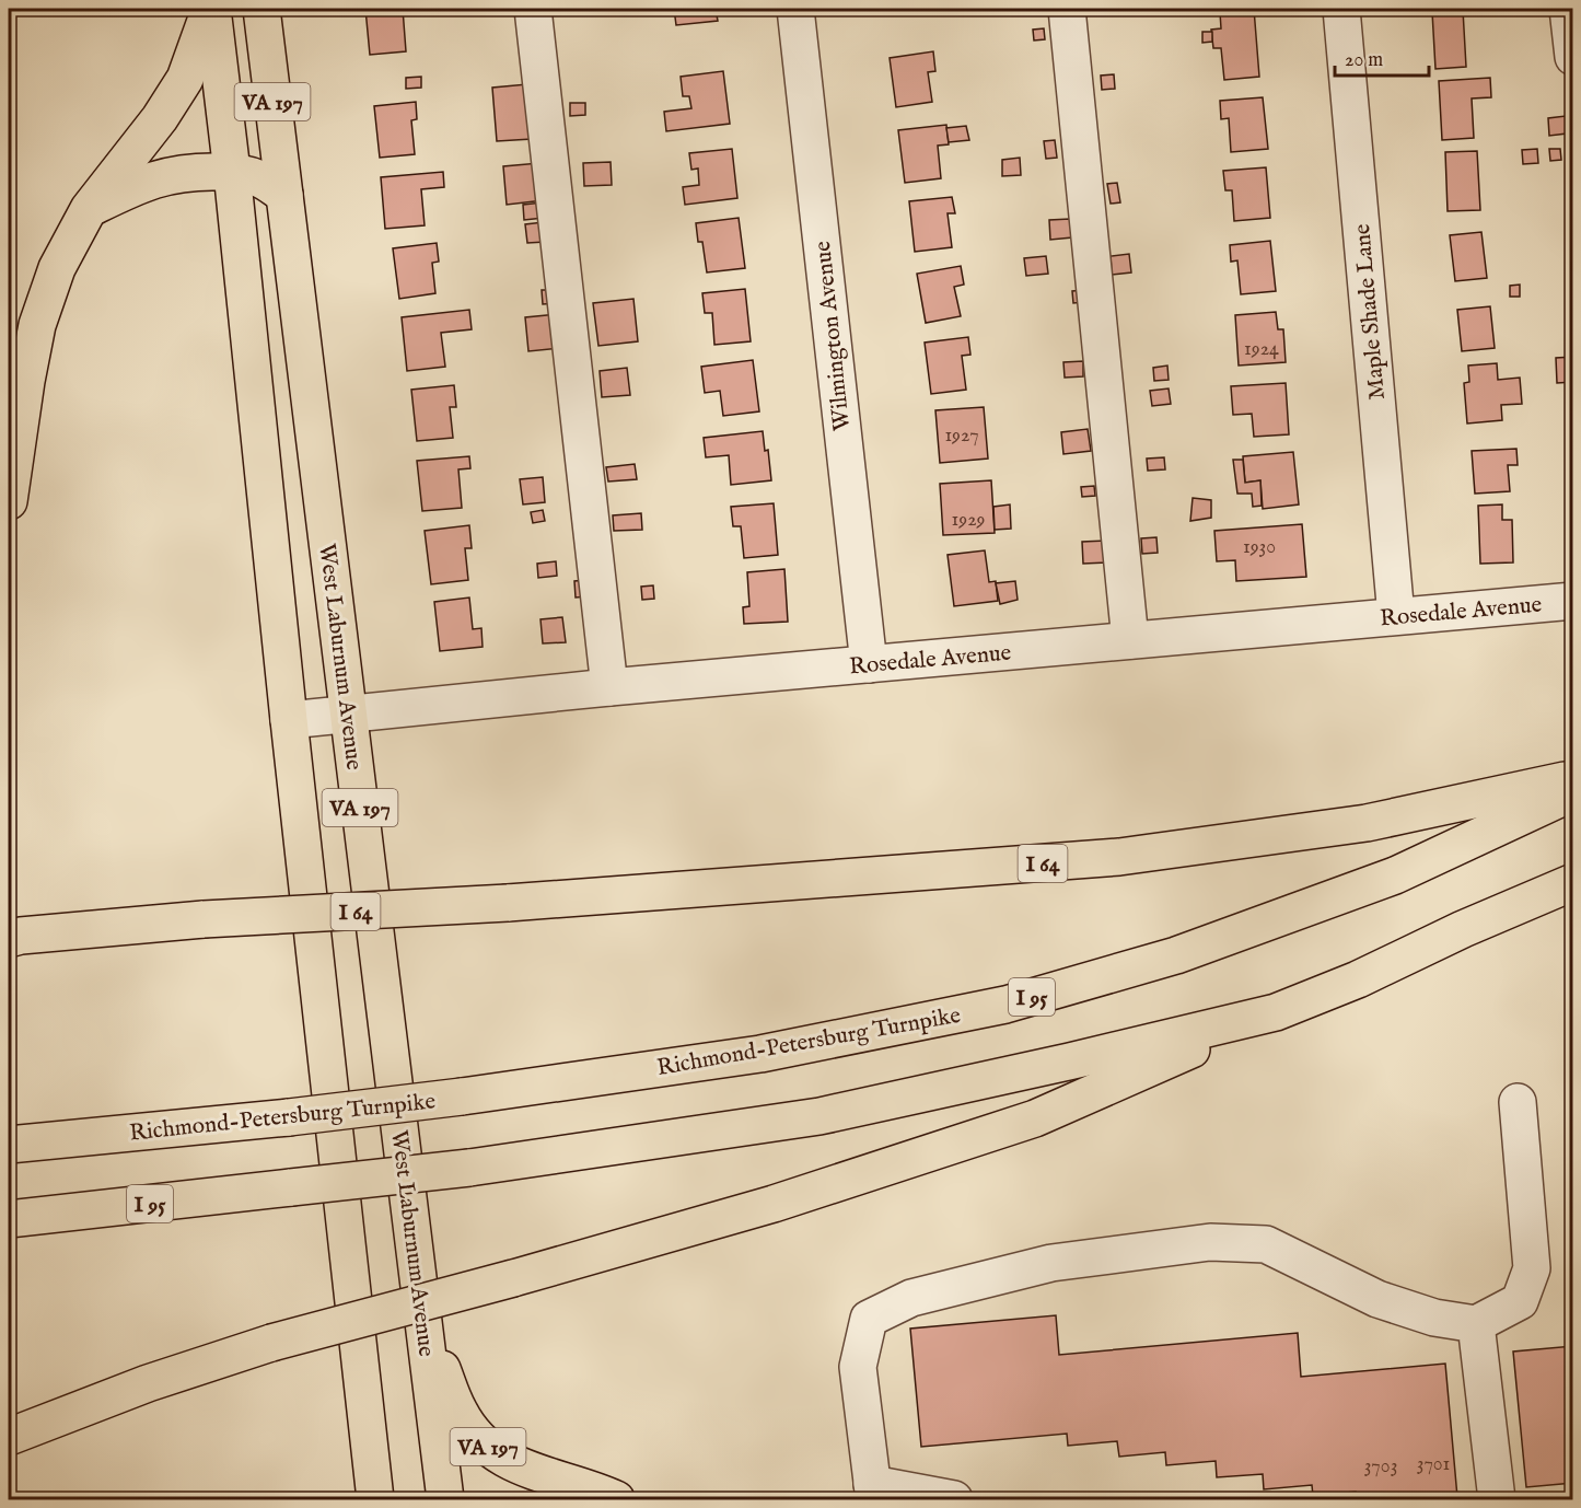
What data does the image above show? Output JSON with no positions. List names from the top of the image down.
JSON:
{
  "streets": {
    "main road": [
      "VA 197",
      "West Laburnum Avenue",
      "I 64",
      "I 95",
      "Richmond-Petersburg Turnpike"
    ],
    "street": ["Maple Shade Lane", "Wilmington Avenue", "Rosedale Avenue"]
  },
  "crossings": [
    ["VA 197", "Rosedale Avenue"],
    ["VA 197", "West Laburnum Avenue"],
    ["Maple Shade Lane", "Rosedale Avenue"],
    ["Wilmington Avenue", "Rosedale Avenue"],
    ["Rosedale Avenue", "West Laburnum Avenue"]
  ],
  "house_numbers": [
    "1924",
    "1927",
    "1929",
    "1930",
    "3701",
    "3703"
  ],
  "scale_bar": "20 m"
}
